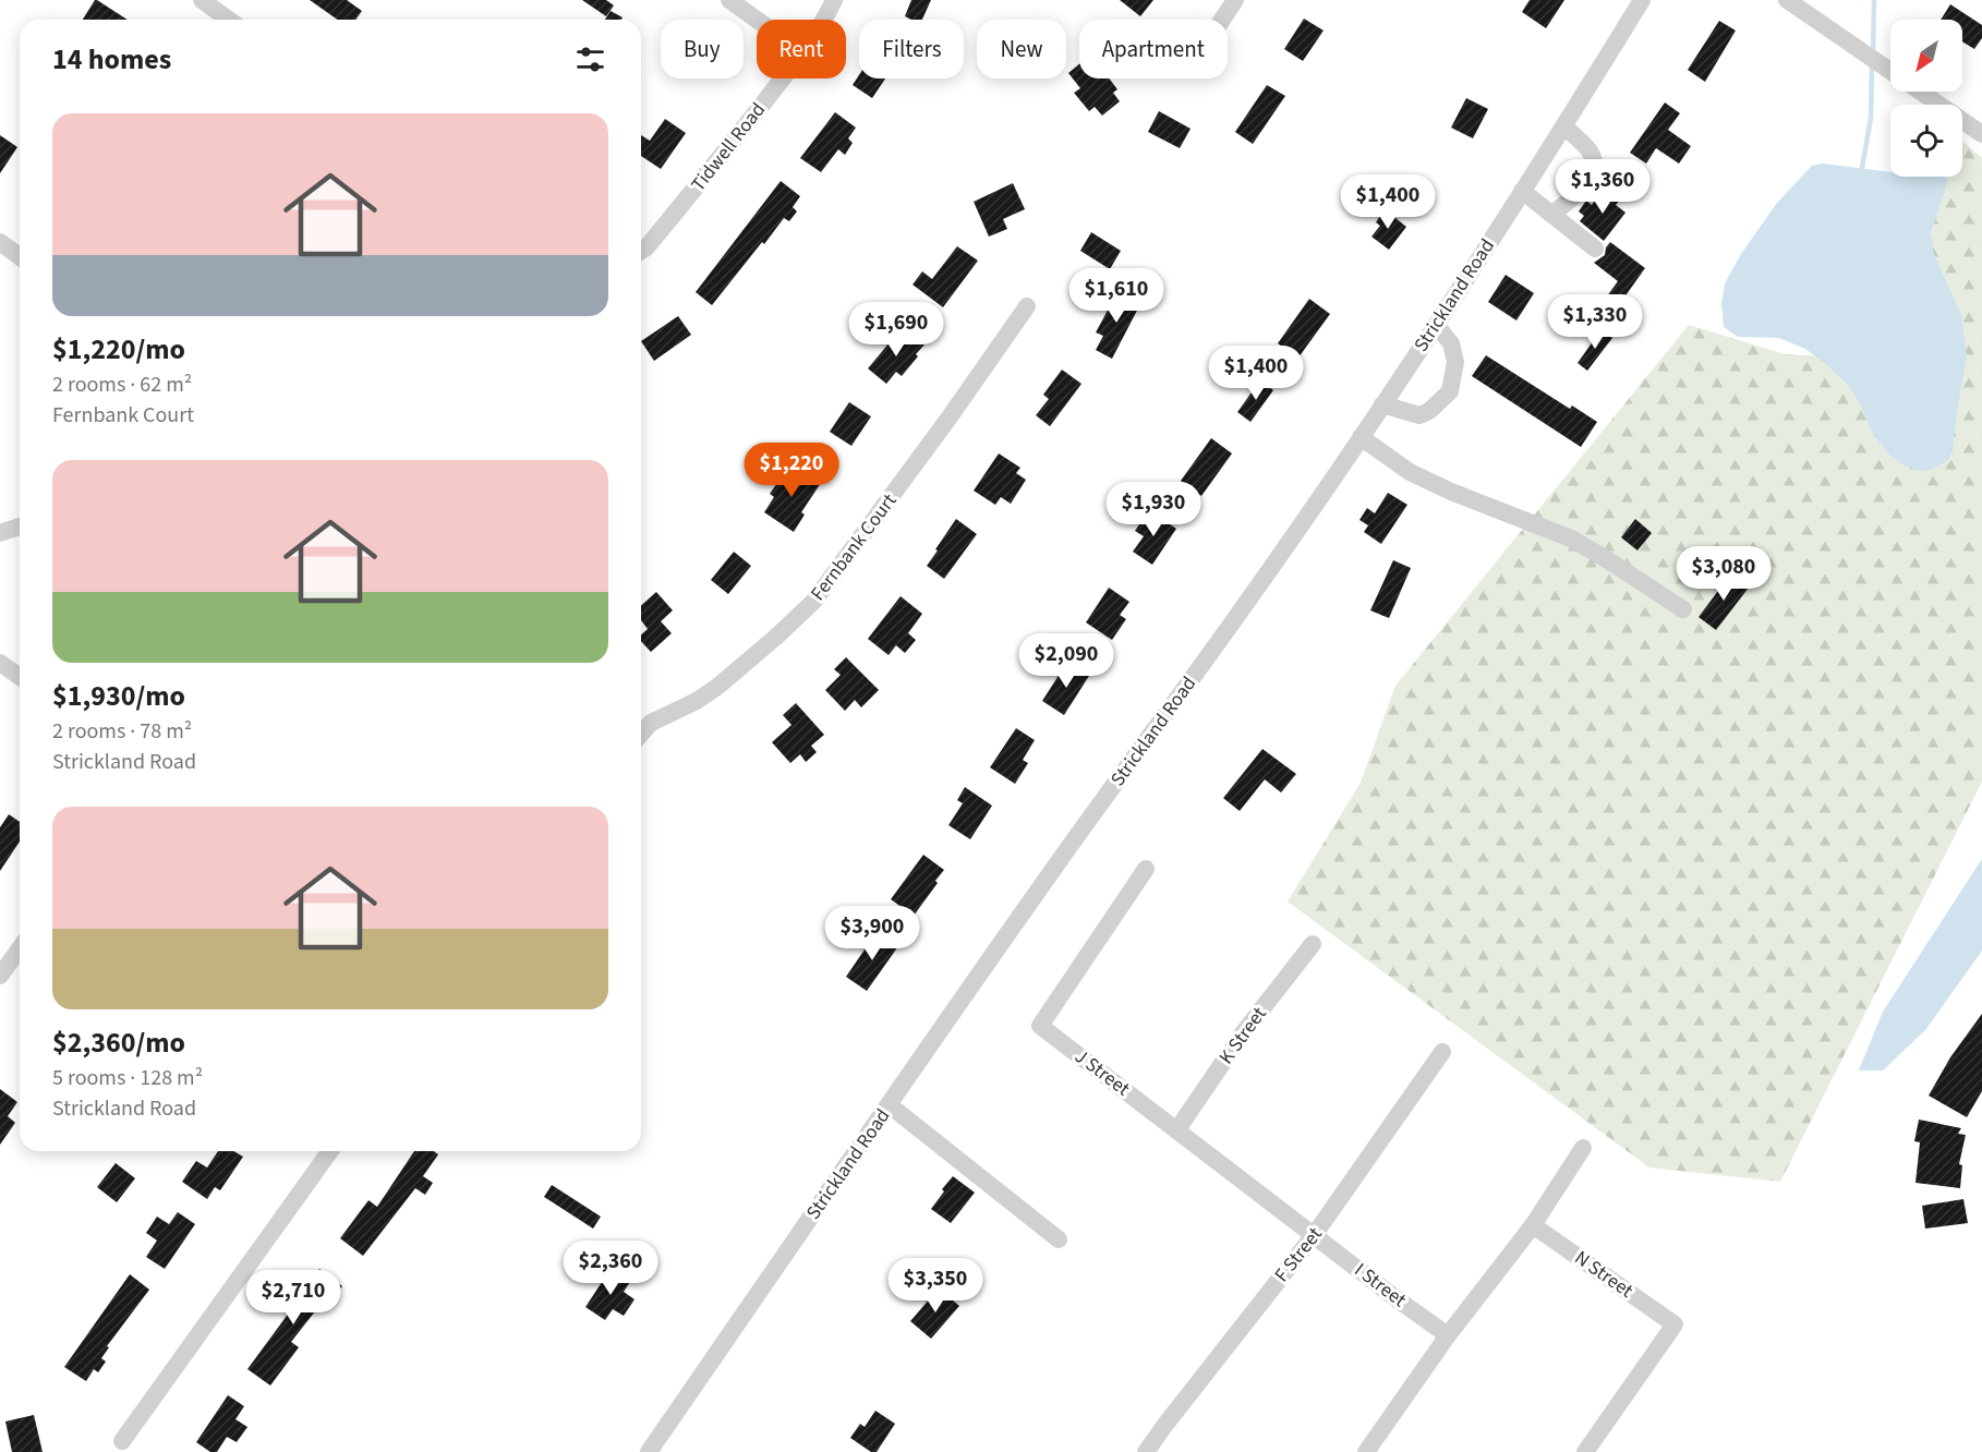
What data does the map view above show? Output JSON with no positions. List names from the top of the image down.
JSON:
{
  "streets": {
    "street": [
      "Tidwell Road",
      "Strickland Road",
      "Fernbank Court",
      "K Street",
      "J Street",
      "F Street",
      "N Street",
      "I Street"
    ]
  },
  "crossings": [
    ["K Street", "J Street"],
    ["J Street", "F Street"],
    ["J Street", "I Street"],
    ["F Street", "I Street"]
  ],
  "north": "bottom left",
  "page": {
    "chip": [
      "Buy",
      "Rent",
      "Filters",
      "New",
      "Apartment"
    ],
    "heading": "14 homes",
    "list": [
      {
        "name": "$1,220/mo",
        "note": "2 rooms · 62 m² · Fernbank Court"
      },
      {
        "name": "$1,930/mo",
        "note": "2 rooms · 78 m² · Strickland Road"
      },
      {
        "name": "$2,360/mo",
        "note": "5 rooms · 128 m² · Strickland Road"
      }
    ],
    "price": [
      "$1,360",
      "$1,400",
      "$1,610",
      "$1,330",
      "$1,690",
      "$1,400",
      "$1,220",
      "$1,930",
      "$3,080",
      "$2,090",
      "$3,900",
      "$2,360",
      "$3,350",
      "$2,710"
    ]
  }
}
